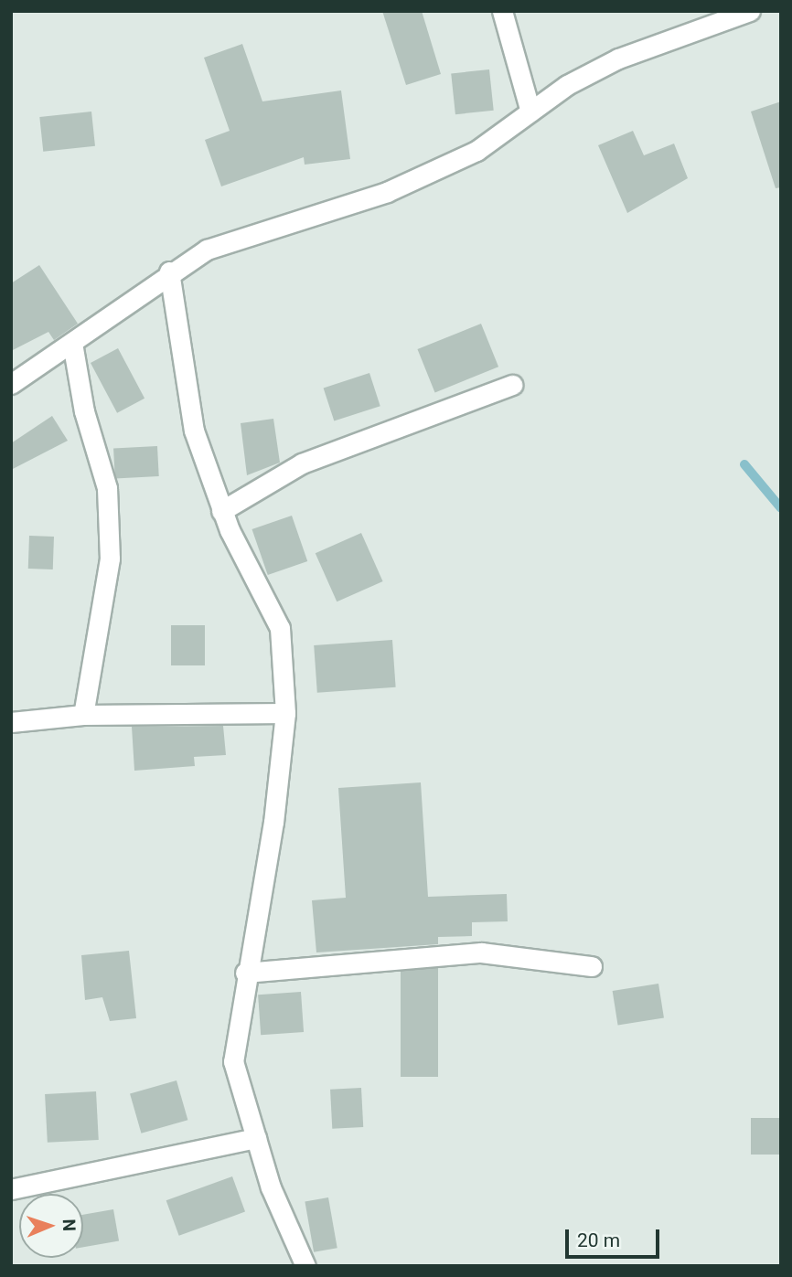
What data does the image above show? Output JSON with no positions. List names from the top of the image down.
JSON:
{
  "scale_bar": "20 m",
  "north": "right"
}
